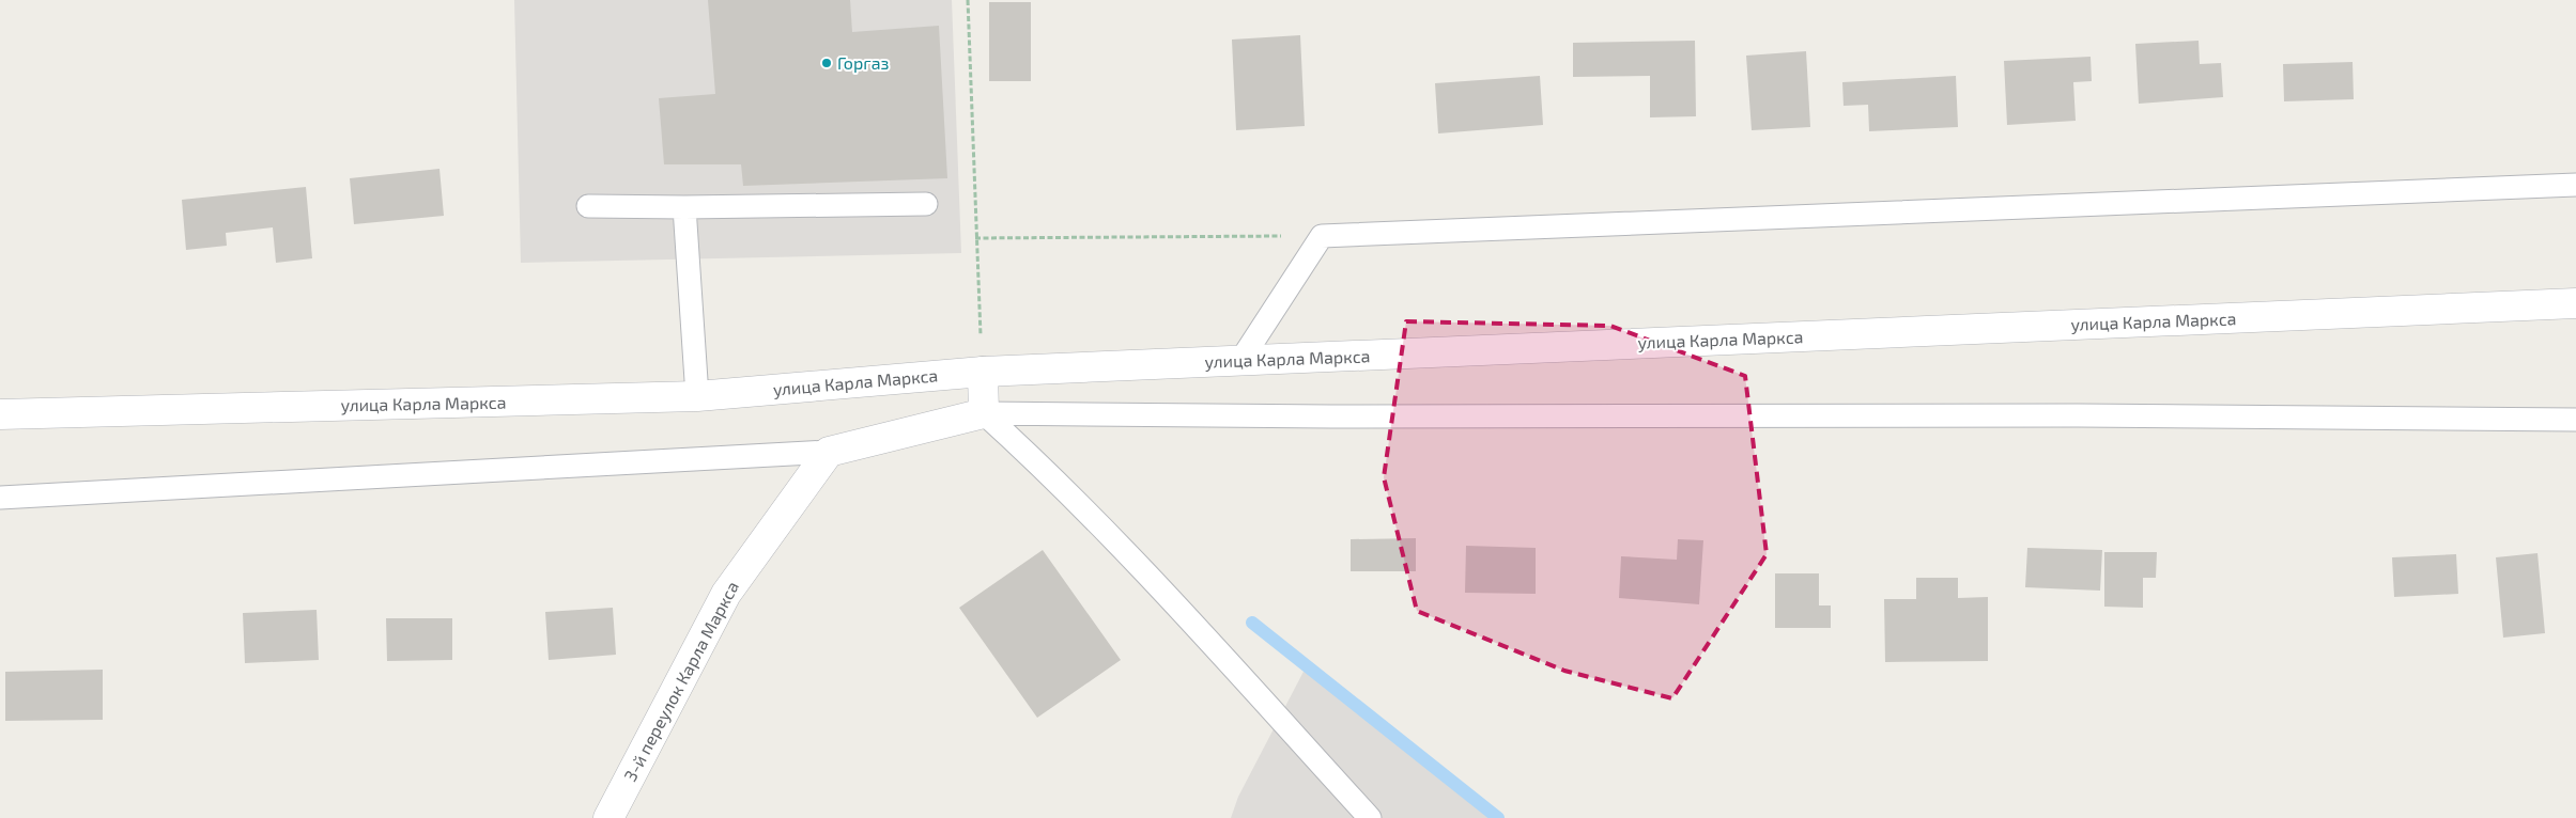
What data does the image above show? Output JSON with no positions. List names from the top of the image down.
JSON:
{
  "streets": {
    "main road": ["улица Карла Маркса", "3-й переулок Карла Маркса"]
  },
  "places": ["Горгаз"]
}
